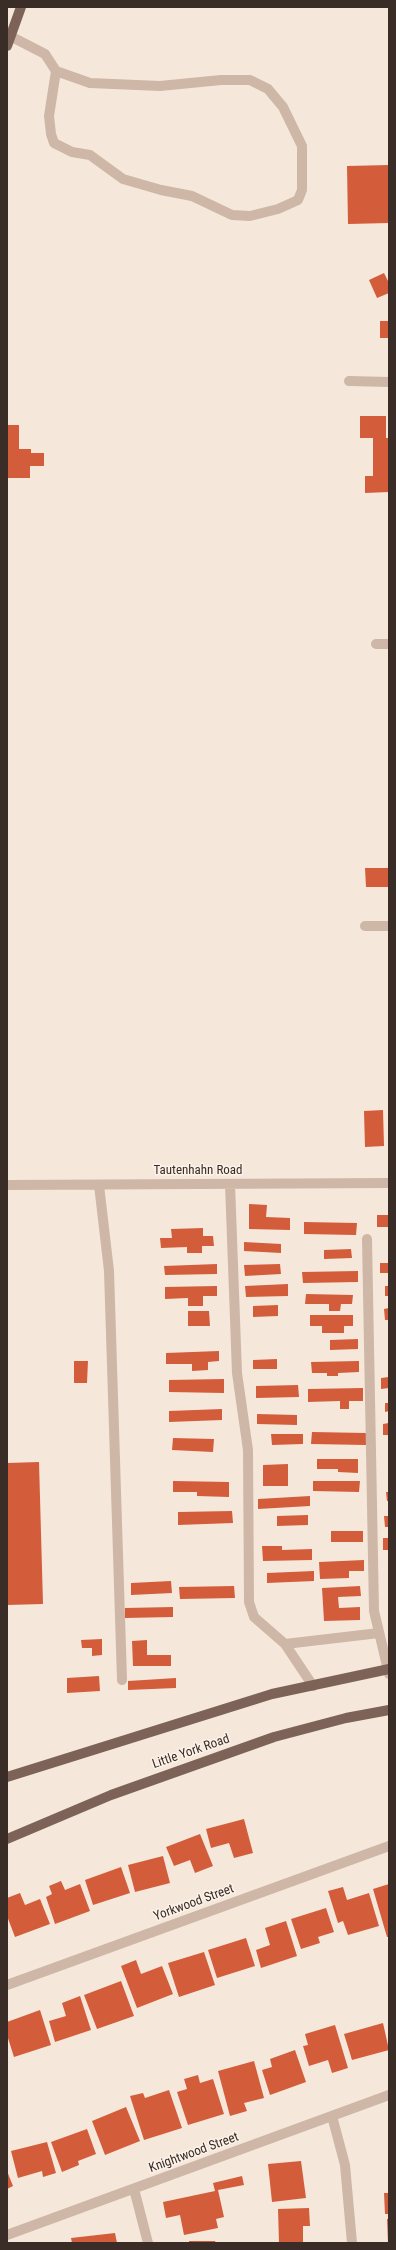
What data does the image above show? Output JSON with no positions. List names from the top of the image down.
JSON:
{
  "streets": {
    "main road": ["Little York Road"],
    "street": ["Tautenhahn Road", "Yorkwood Street", "Knightwood Street"]
  }
}
